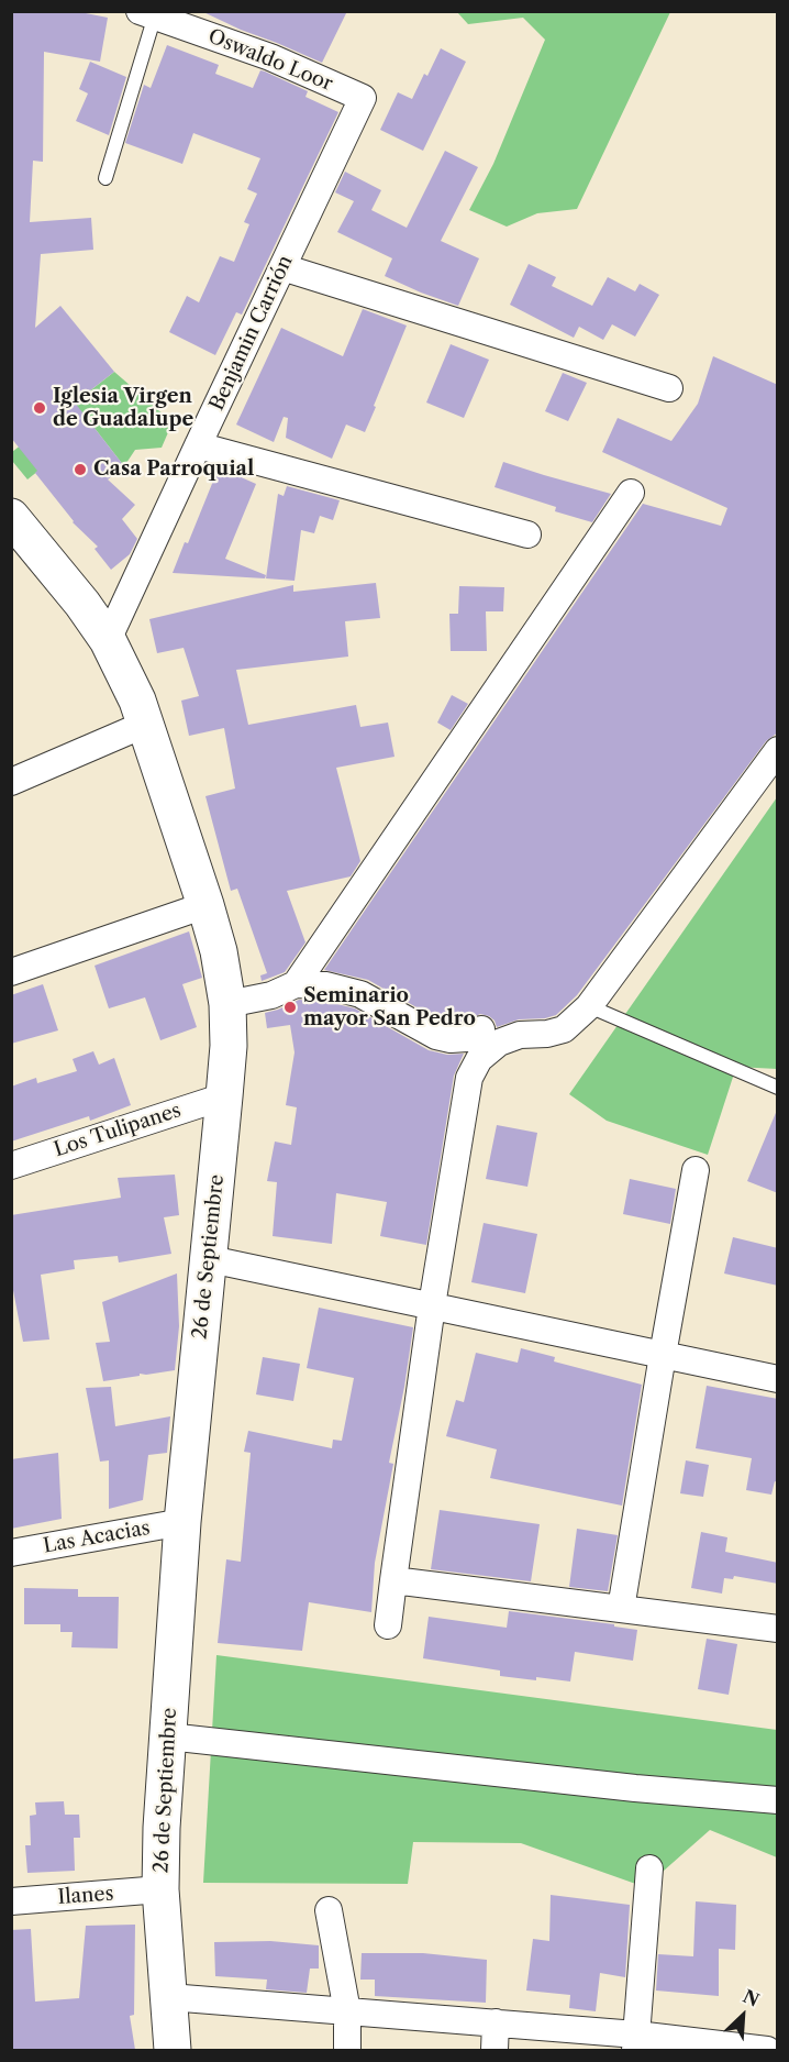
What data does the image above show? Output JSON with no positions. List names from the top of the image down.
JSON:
{
  "streets": {
    "street": [
      "Oswaldo Loor",
      "Benjamin Carrión",
      "Los Tulipanes",
      "26 de Septiembre",
      "Las Acacias",
      "Ilanes"
    ]
  },
  "crossings": [
    ["Oswaldo Loor", "Benjamin Carrión"],
    ["Benjamin Carrión", "26 de Septiembre"],
    ["Los Tulipanes", "26 de Septiembre"],
    ["26 de Septiembre", "Las Acacias"],
    ["26 de Septiembre", "Ilanes"]
  ],
  "places": ["Iglesia Virgen de Guadalupe", "Casa Parroquial", "Seminario mayor San Pedro"],
  "north": "top right"
}
